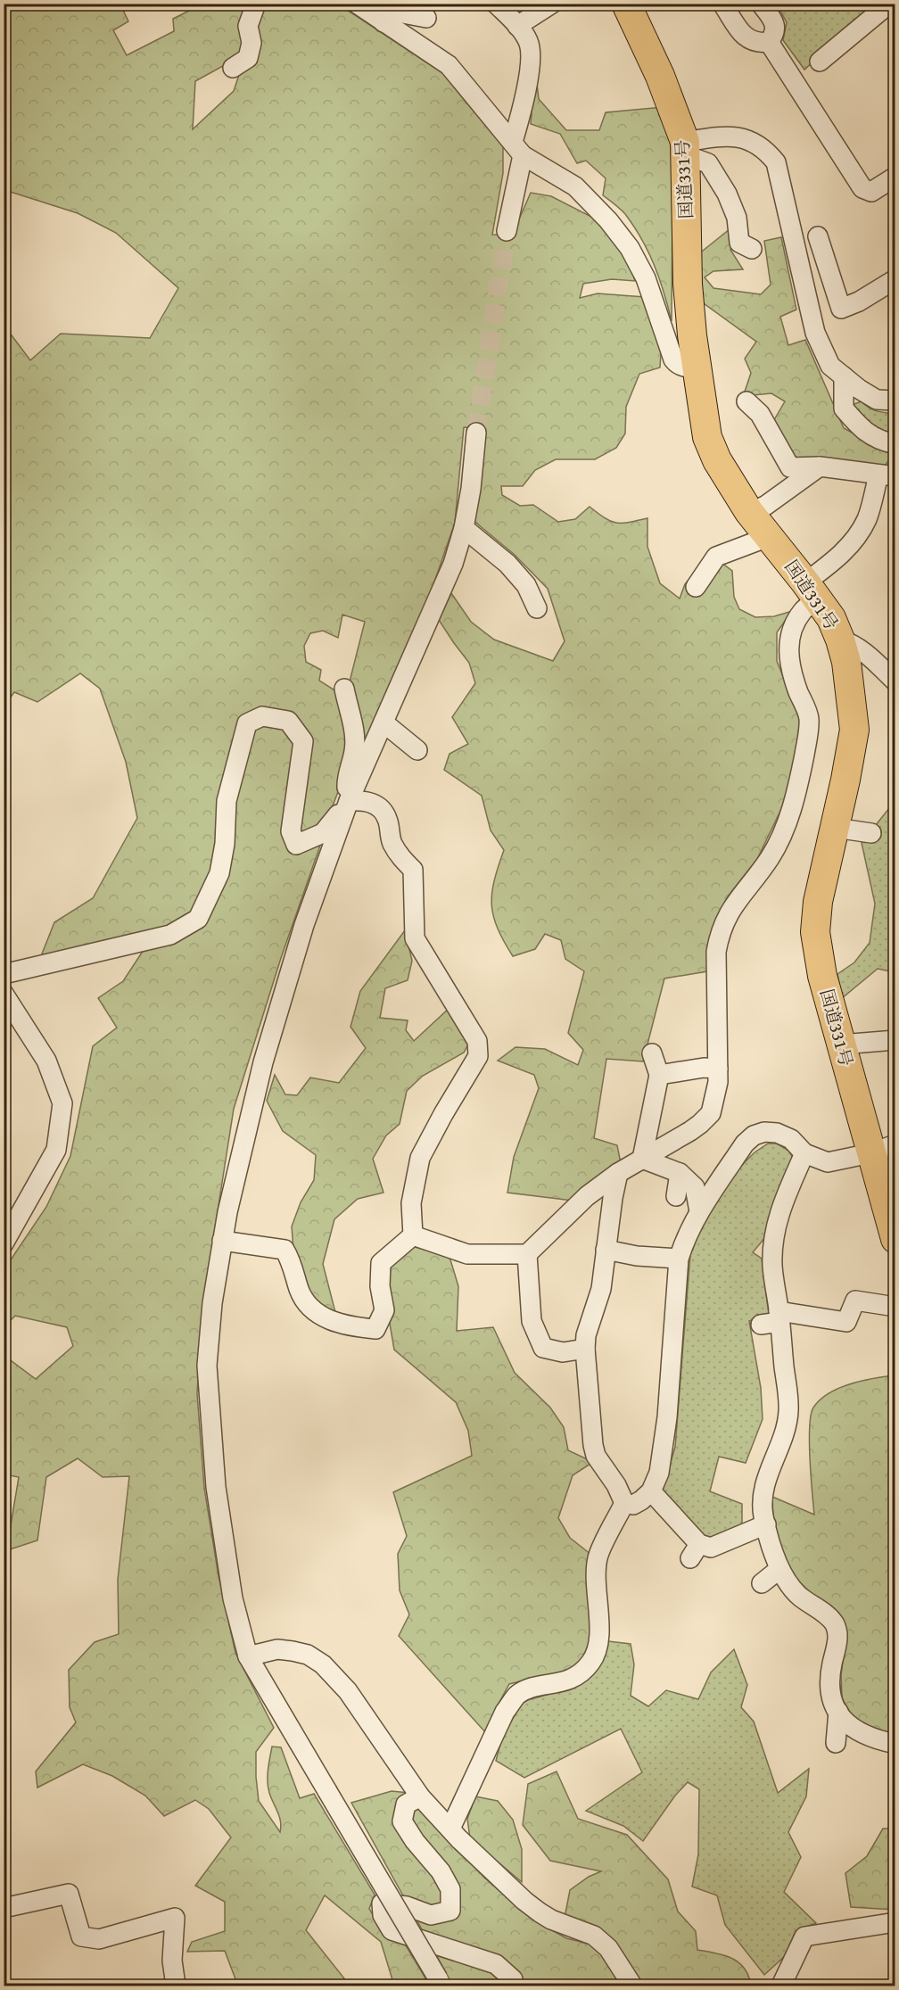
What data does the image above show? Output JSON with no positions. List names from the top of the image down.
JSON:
{
  "streets": {
    "highway": ["国道331号"]
  }
}
